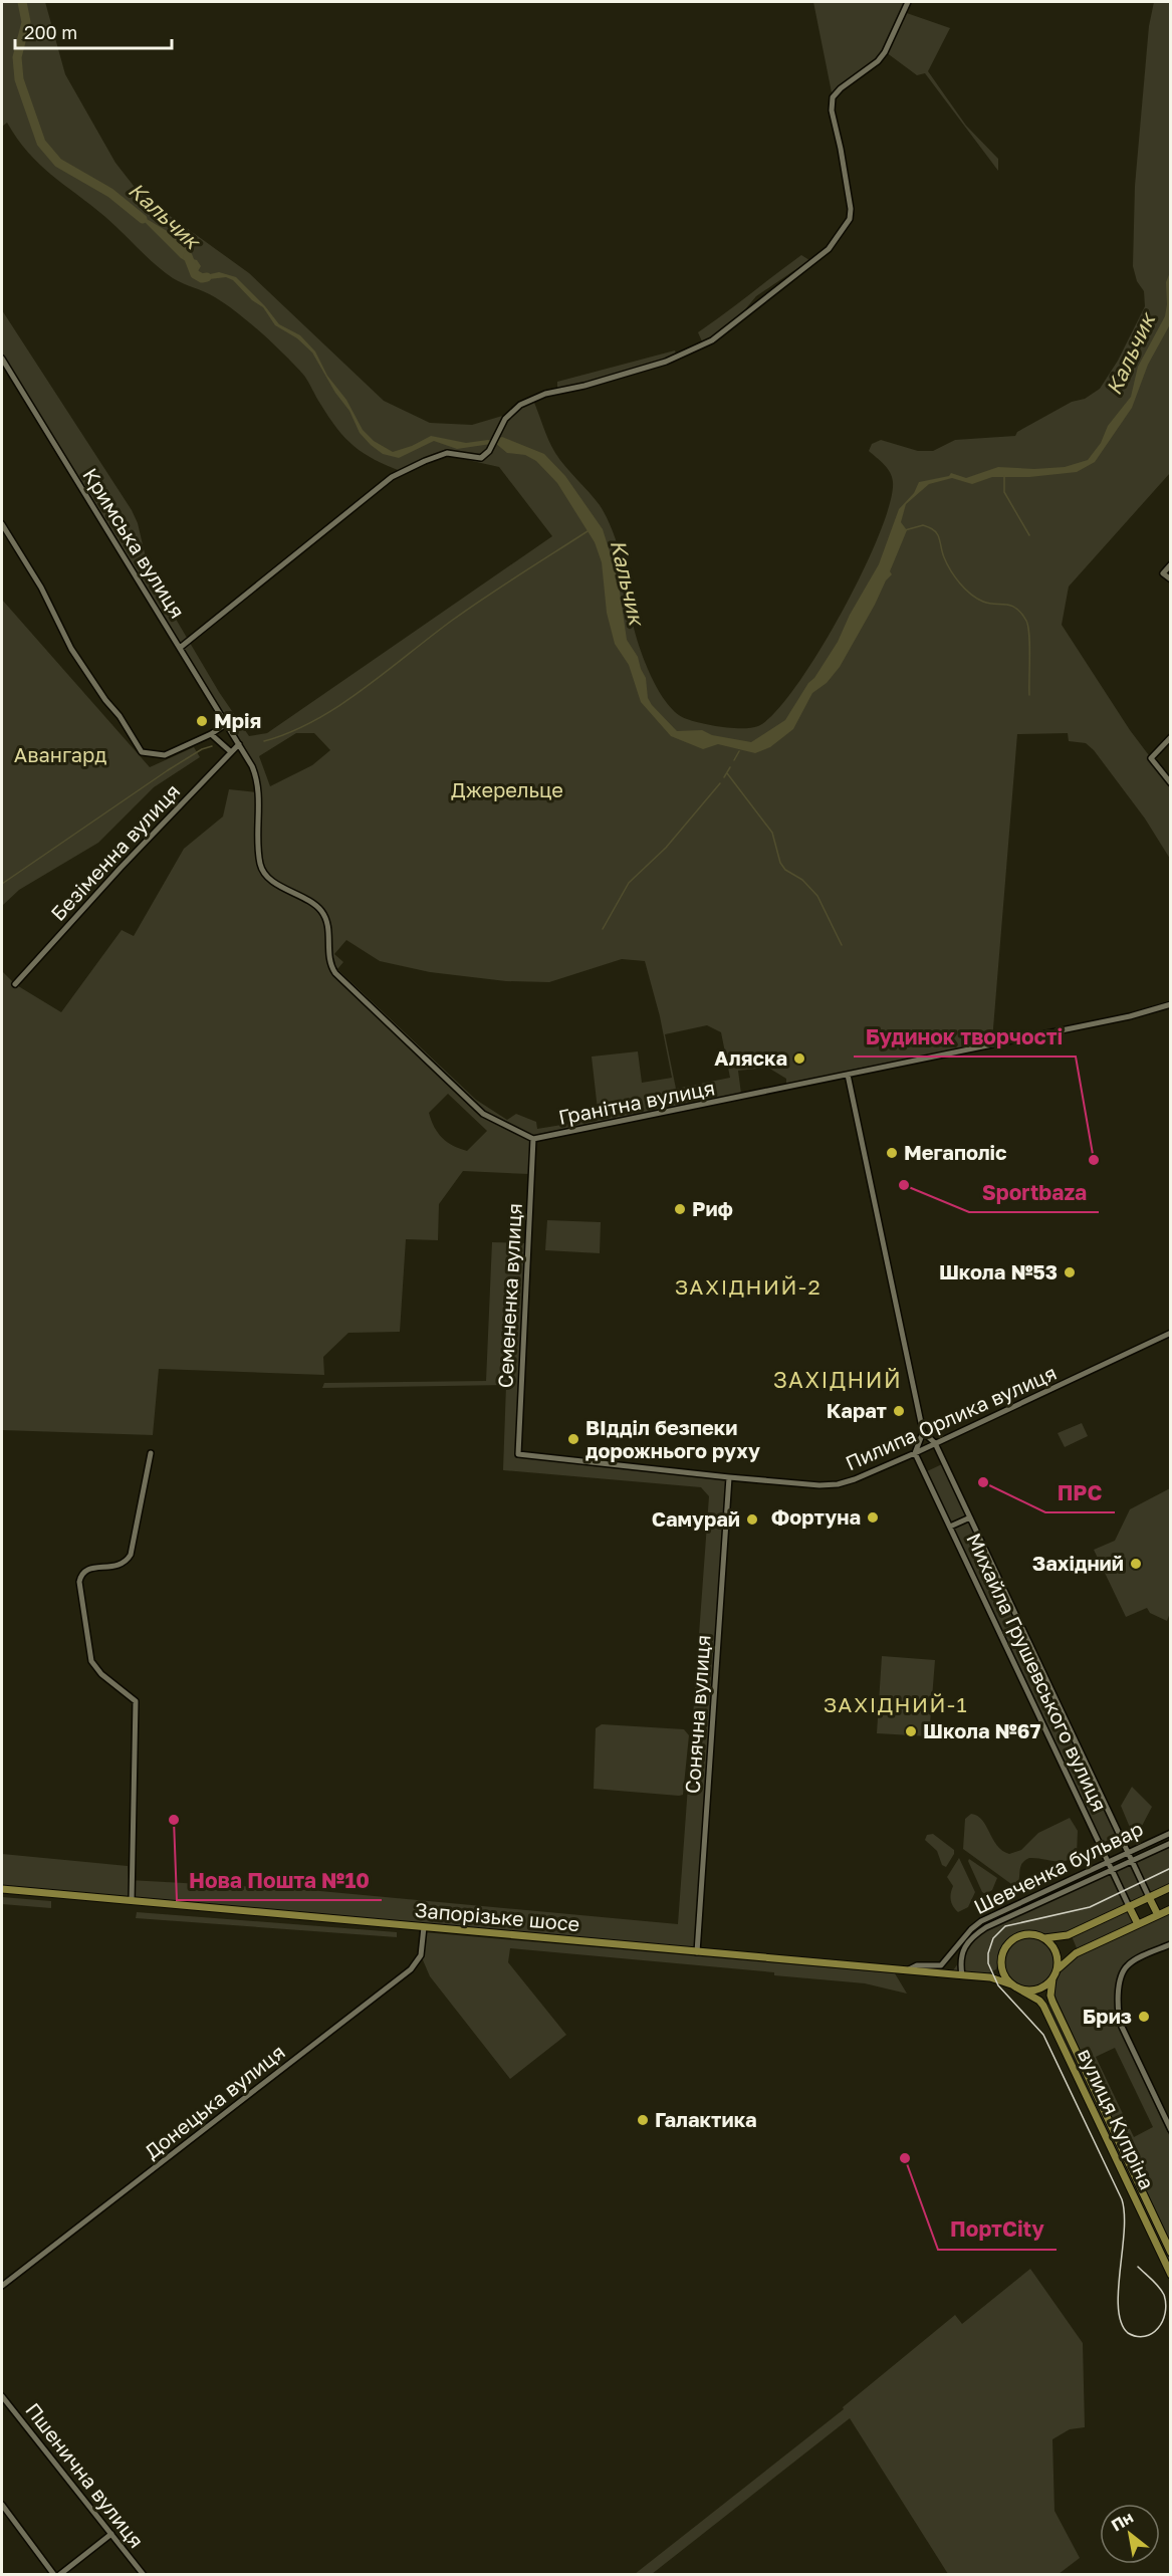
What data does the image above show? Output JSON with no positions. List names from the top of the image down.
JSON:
{
  "streets": {
    "main road": ["Михайла Грушевського вулиця", "Запорізьке шосе", "вулиця Купріна"],
    "street": [
      "Кримська вулиця",
      "Безіменна вулиця",
      "Гранітна вулиця",
      "Семененка вулиця",
      "Пилипа Орлика вулиця",
      "Сонячна вулиця",
      "Шевченка бульвар",
      "Донецька вулиця",
      "Пшенична вулиця"
    ]
  },
  "crossings": [
    ["Кримська вулиця", "Безіменна вулиця"],
    ["Кримська вулиця", "Гранітна вулиця"],
    ["Кримська вулиця", "Семененка вулиця"],
    ["Гранітна вулиця", "Семененка вулиця"],
    ["Семененка вулиця", "Пилипа Орлика вулиця"],
    ["Пилипа Орлика вулиця", "Михайла Грушевського вулиця"],
    ["Пилипа Орлика вулиця", "Сонячна вулиця"],
    ["Михайла Грушевського вулиця", "Шевченка бульвар"],
    ["Сонячна вулиця", "Запорізьке шосе"],
    ["Шевченка бульвар", "Запорізьке шосе"],
    ["Запорізьке шосе", "Донецька вулиця"],
    ["Запорізьке шосе", "вулиця Купріна"]
  ],
  "districts": ["ЗАХІДНИЙ-2", "ЗАХІДНИЙ", "ЗАХІДНИЙ-1"],
  "water": ["Кальчик"],
  "parks": ["Авангард", "Джерельце"],
  "places": [
    "Мрія",
    "Аляска",
    "Мегаполіс",
    "Будинок творчості",
    "Sportbaza",
    "Риф",
    "Школа №53",
    "Карат",
    "ВІдділ безпеки дорожнього руху",
    "ПРС",
    "Фортуна",
    "Самурай",
    "Західний",
    "Школа №67",
    "Нова Пошта №10",
    "Бриз",
    "Галактика",
    "ПортCity"
  ],
  "scale_bar": "200 m",
  "north": "top left"
}
